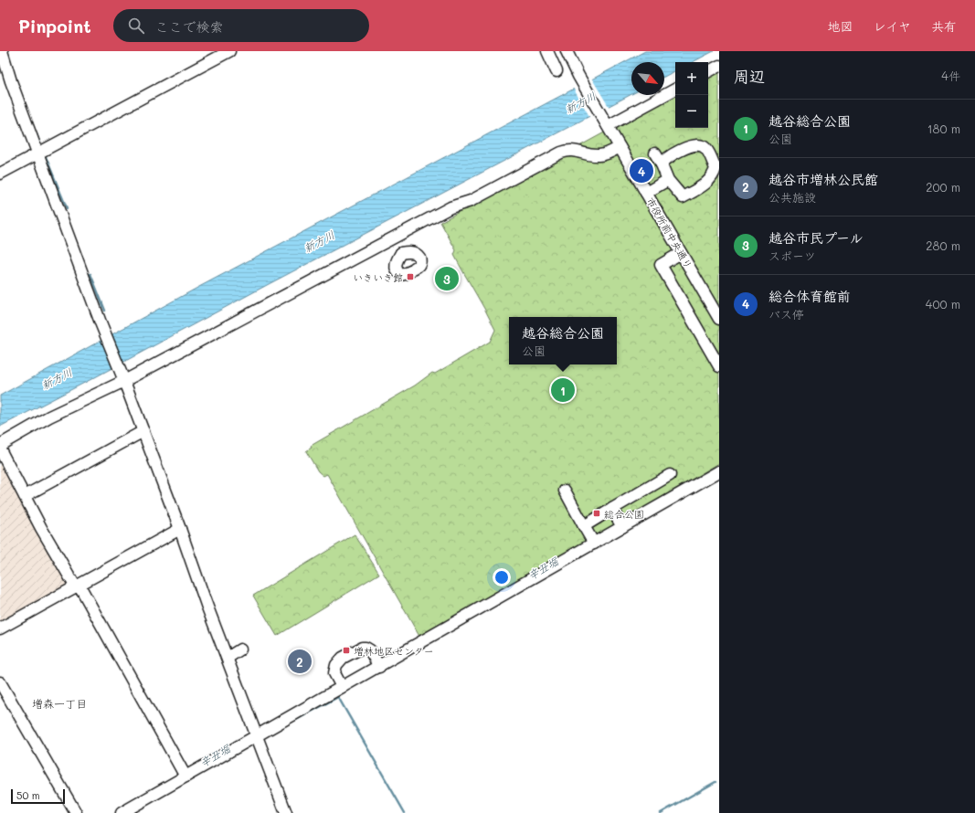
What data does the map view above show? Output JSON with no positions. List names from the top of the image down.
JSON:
{
  "streets": {
    "street": ["市役所前中央通り"]
  },
  "districts": ["増森一丁目"],
  "water": ["新方川", "辛丑堀"],
  "places": {
    "transit": ["いきいき館", "総合公園", "増林地区センター"]
  },
  "scale_bar": "50 m",
  "north": "bottom right",
  "page": {
    "header": "Pinpoint",
    "search": "ここで検索",
    "nav": ["地図", "レイヤ", "共有"],
    "heading": ["周辺", "4件"],
    "map_buttons": ["+", "−"],
    "list": [
      {
        "mark": "1",
        "name": "越谷総合公園",
        "note": "公園",
        "value": "180 m"
      },
      {
        "mark": "2",
        "name": "越谷市増林公民館",
        "note": "公共施設",
        "value": "200 m"
      },
      {
        "mark": "3",
        "name": "越谷市民プール",
        "note": "スポーツ",
        "value": "280 m"
      },
      {
        "mark": "4",
        "name": "総合体育館前",
        "note": "バス停",
        "value": "400 m"
      }
    ],
    "pins": [
      "4",
      "3",
      "1",
      "2"
    ],
    "popup": ["越谷総合公園", "公園"],
    "scale": "50 m"
  }
}
